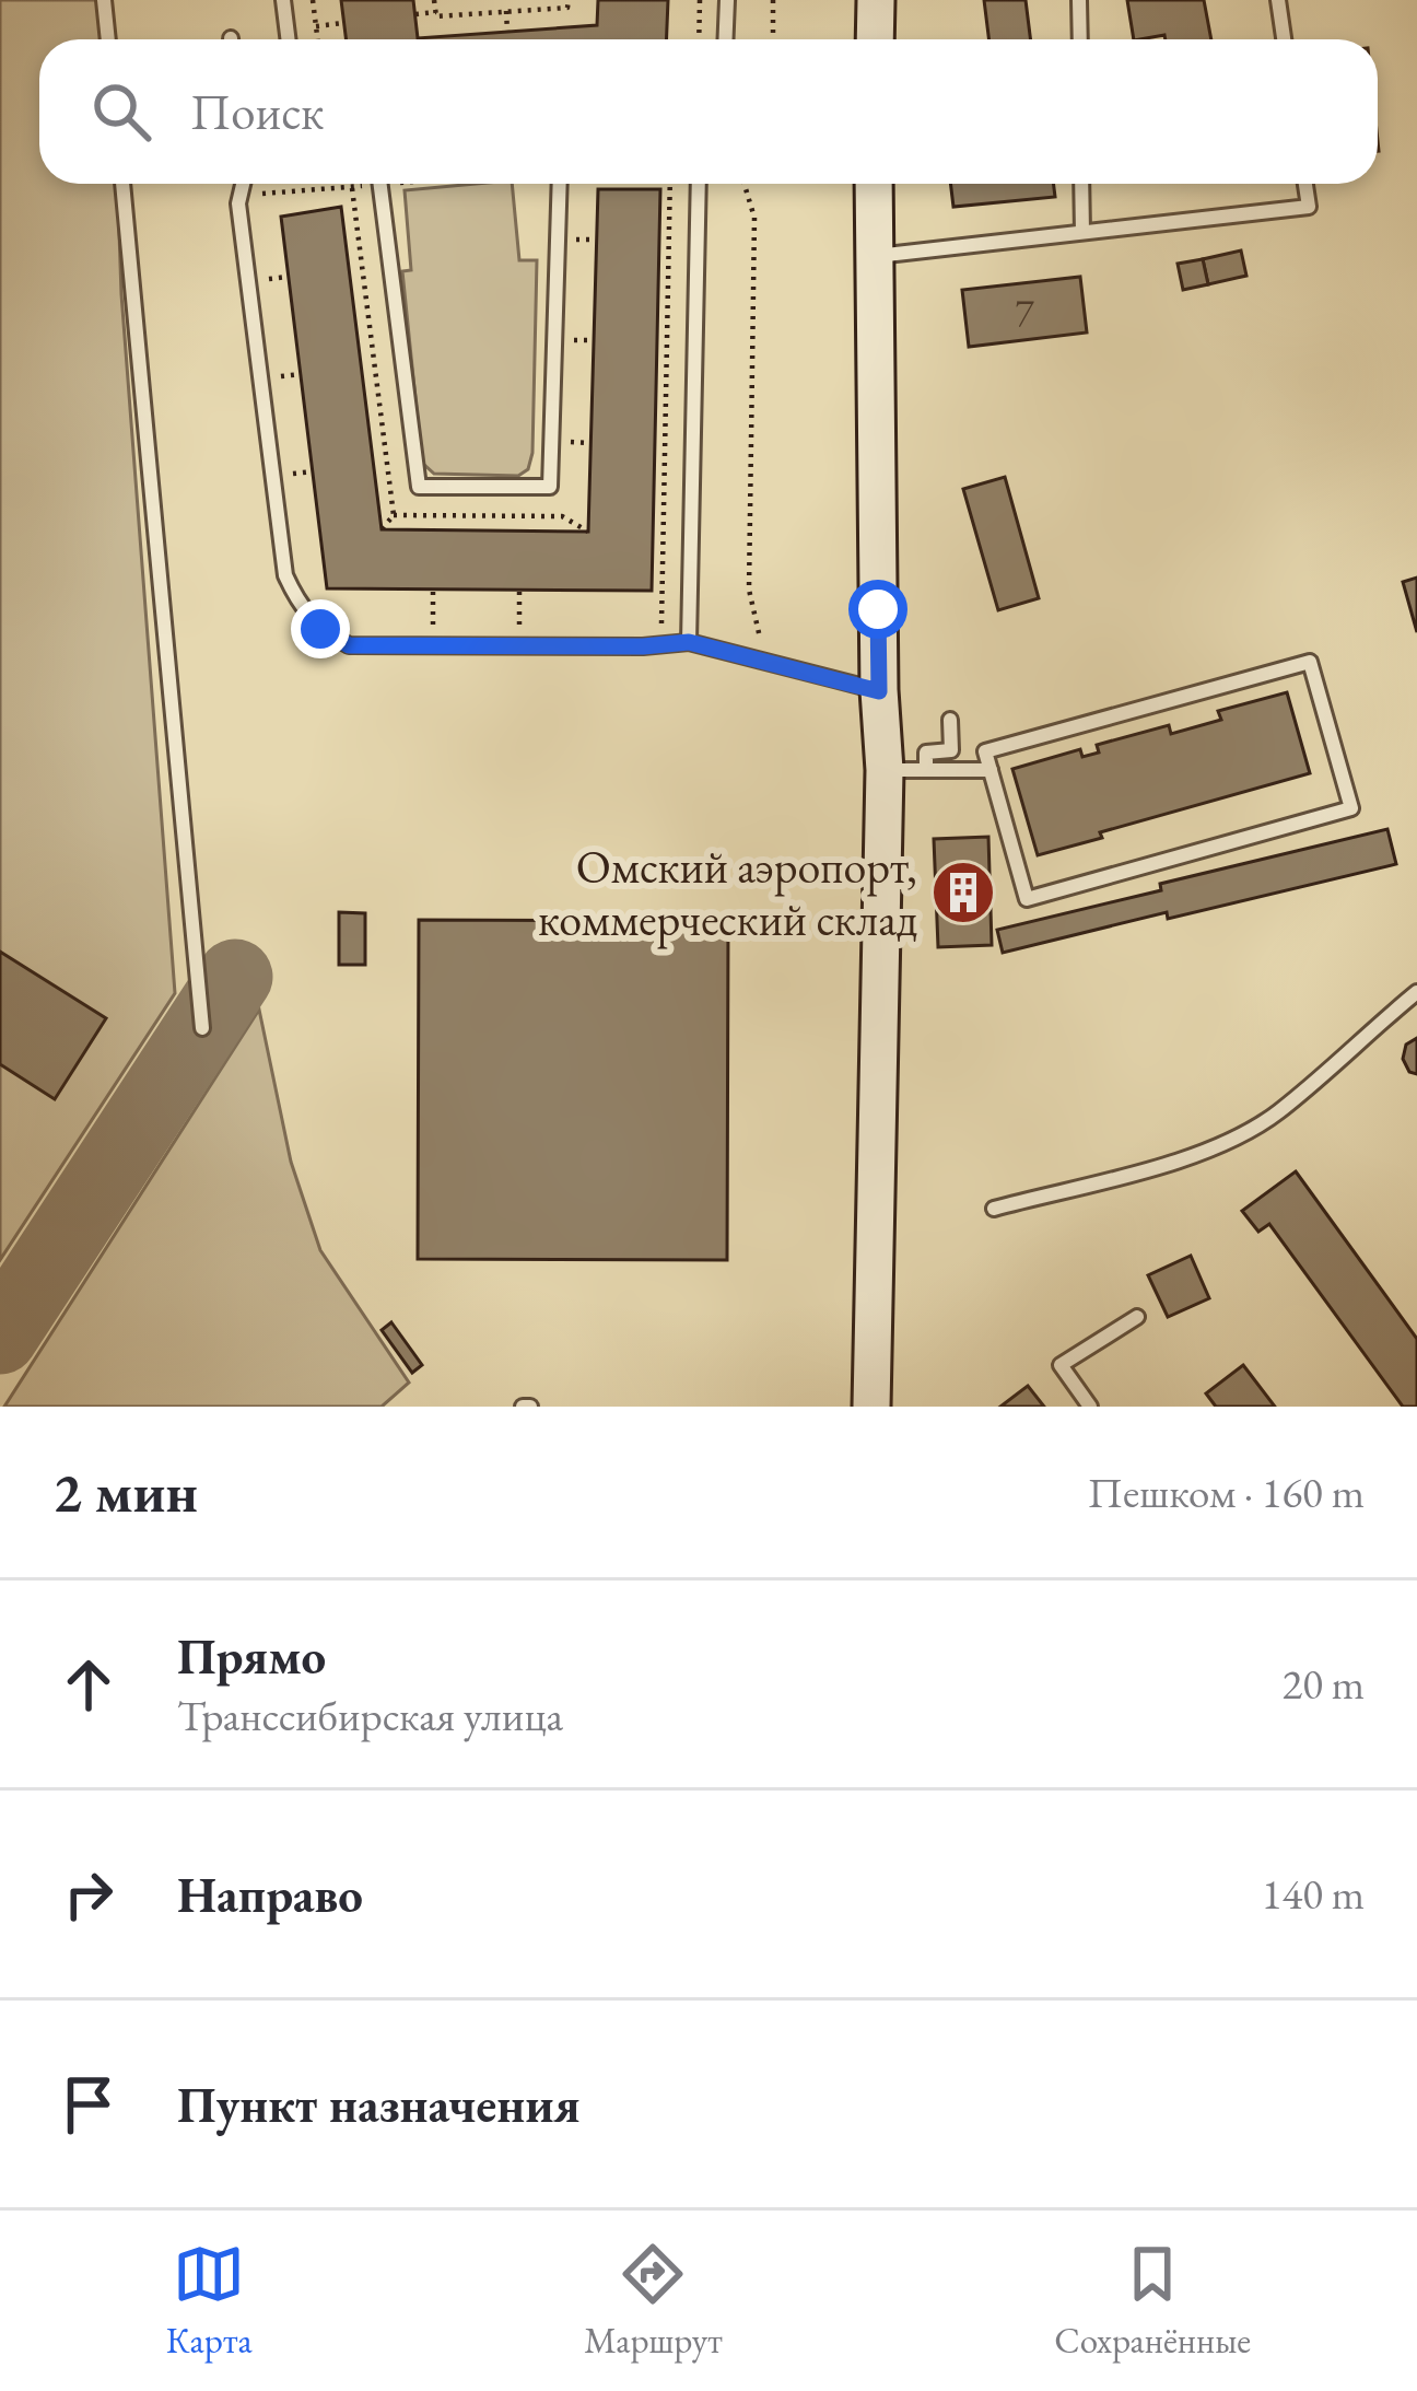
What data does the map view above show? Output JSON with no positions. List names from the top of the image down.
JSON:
{
  "places": {
    "building": ["Омский аэропорт, коммерческий склад"]
  },
  "house_numbers": ["7"],
  "page": {
    "search": "Поиск",
    "heading": ["2 мин", "Пешком · 160 m"],
    "list": [
      ["Прямо", "Транссибирская улица", "20 m"],
      ["Направо", "140 m"],
      "Пункт назначения"
    ],
    "nav": ["Карта", "Маршрут", "Сохранённые"]
  }
}
